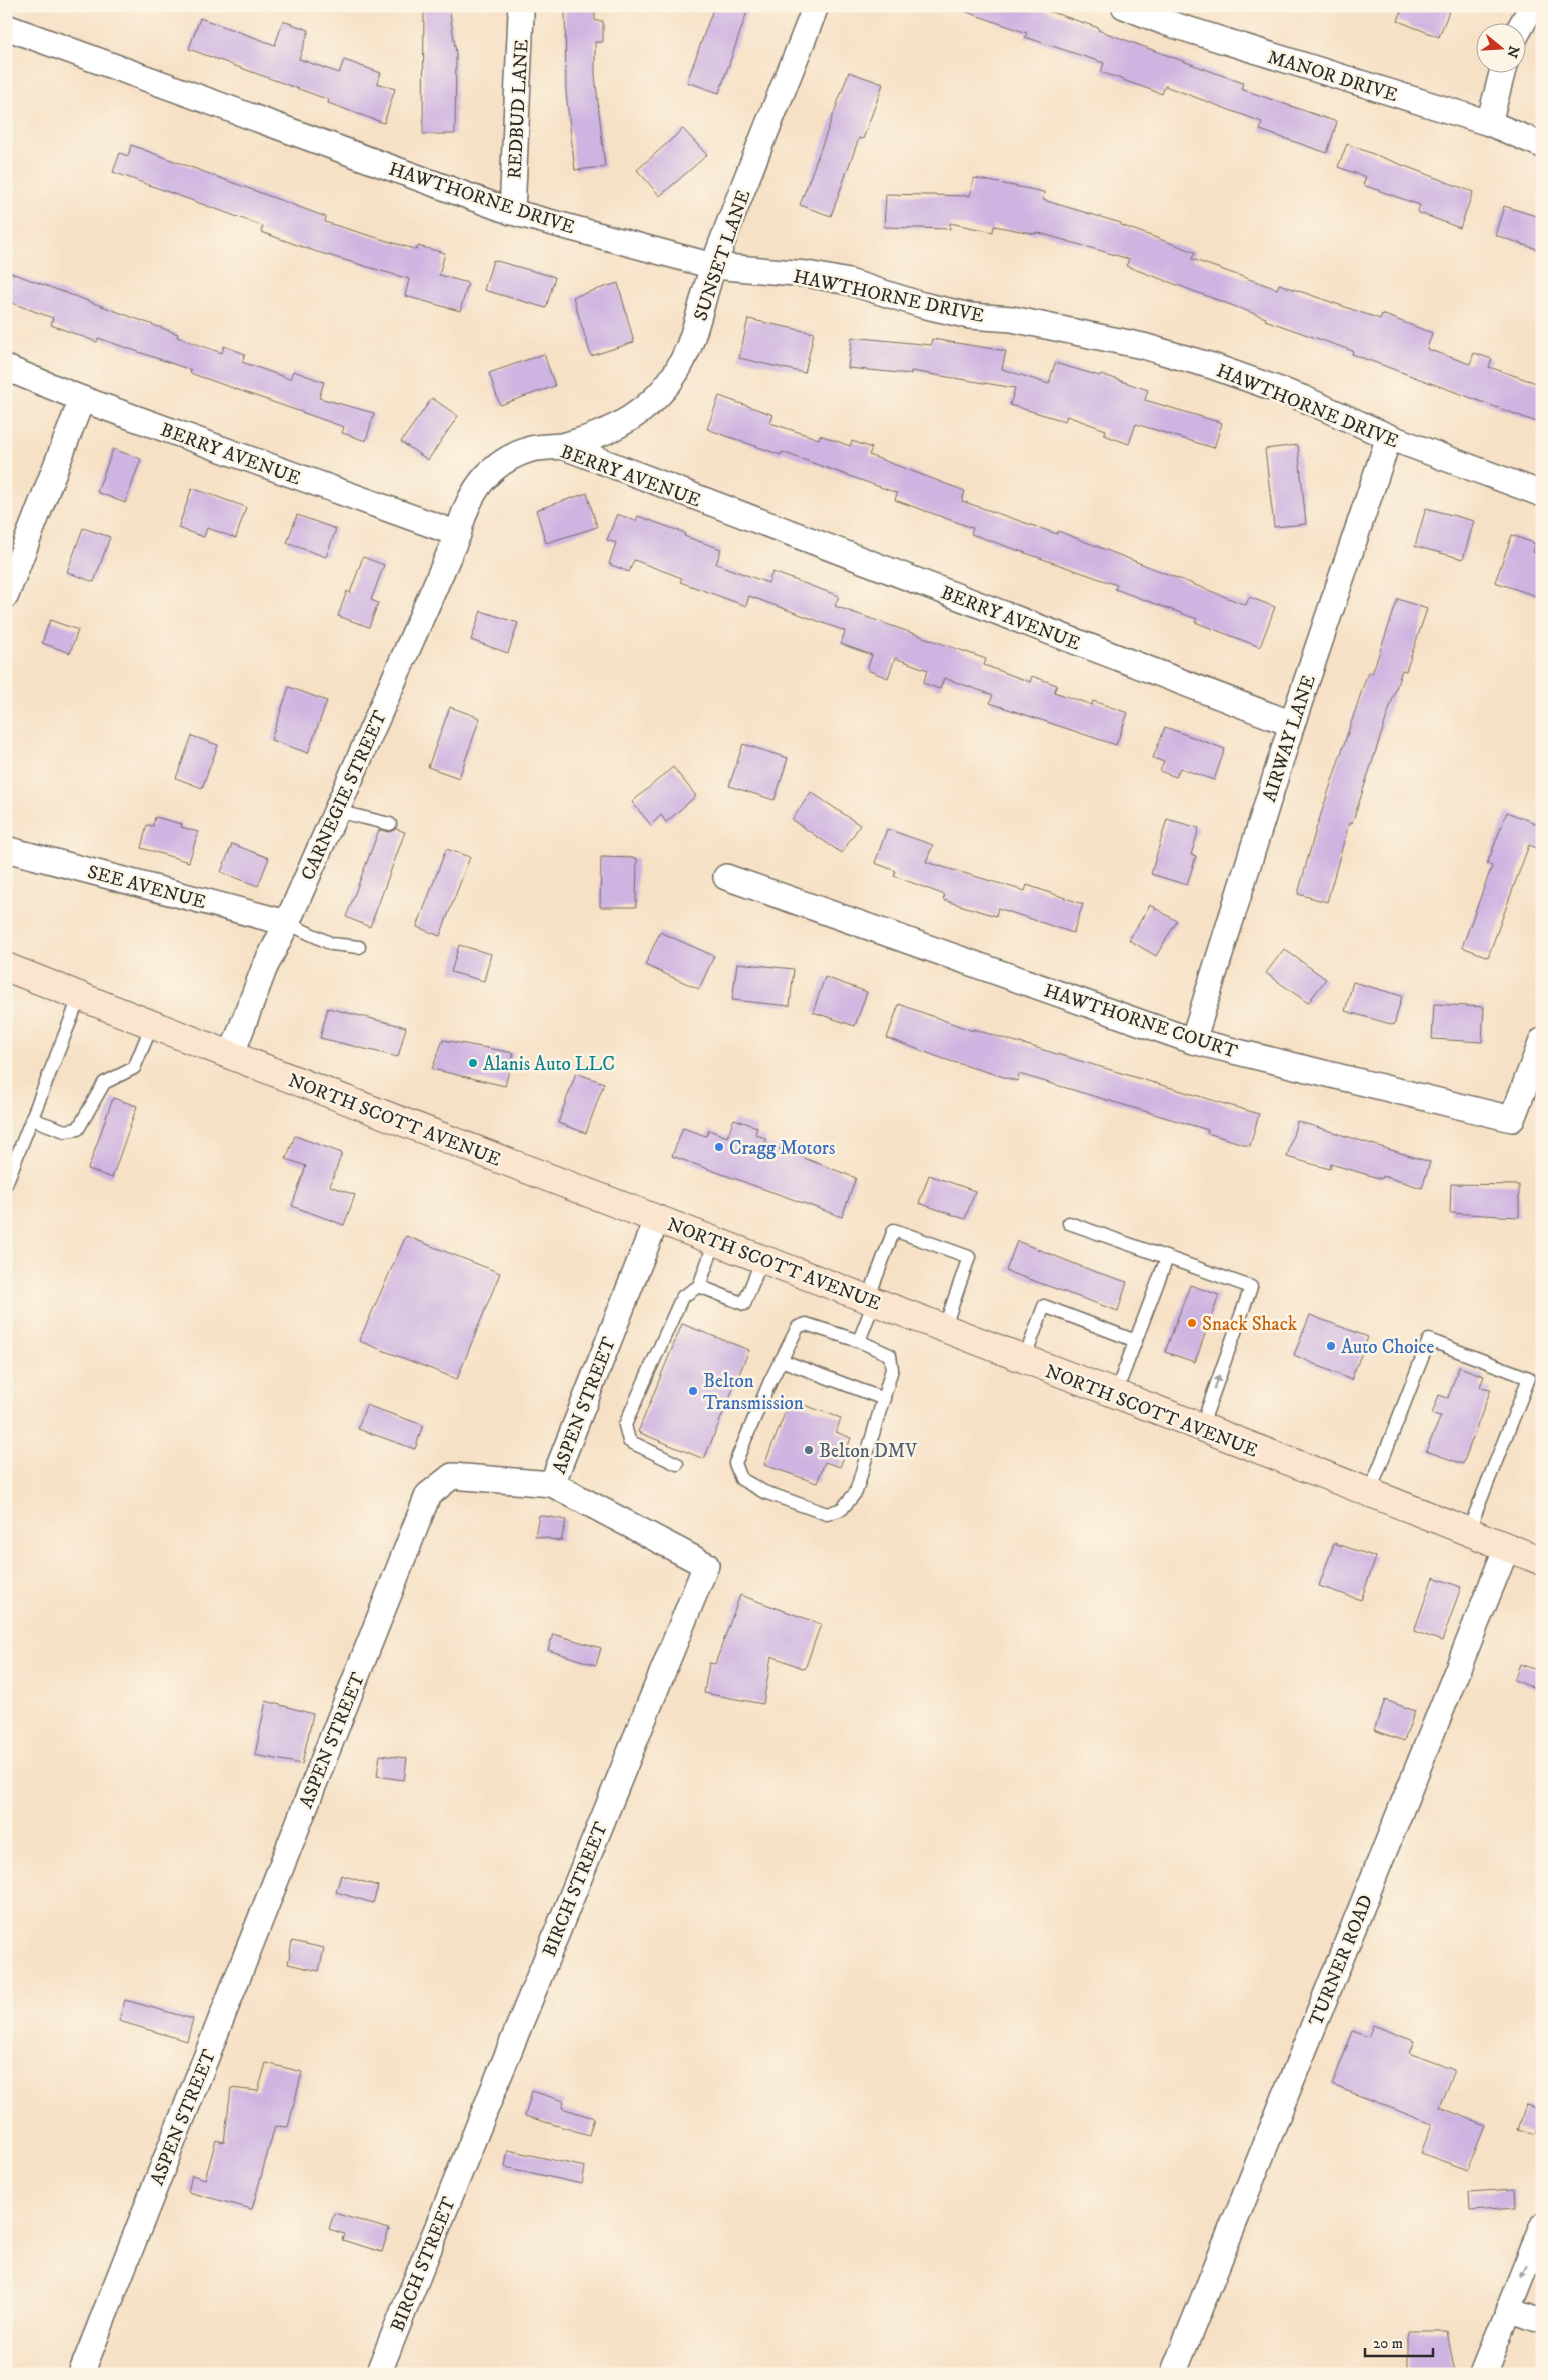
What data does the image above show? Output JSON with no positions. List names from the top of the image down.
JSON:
{
  "streets": {
    "main road": ["NORTH SCOTT AVENUE"],
    "street": [
      "MANOR DRIVE",
      "REDBUD LANE",
      "HAWTHORNE DRIVE",
      "SUNSET LANE",
      "BERRY AVENUE",
      "AIRWAY LANE",
      "CARNEGIE STREET",
      "SEE AVENUE",
      "HAWTHORNE COURT",
      "ASPEN STREET",
      "BIRCH STREET",
      "TURNER ROAD"
    ]
  },
  "crossings": [
    ["REDBUD LANE", "HAWTHORNE DRIVE"],
    ["HAWTHORNE DRIVE", "SUNSET LANE"],
    ["HAWTHORNE DRIVE", "AIRWAY LANE"],
    ["SUNSET LANE", "BERRY AVENUE"],
    ["BERRY AVENUE", "AIRWAY LANE"],
    ["BERRY AVENUE", "CARNEGIE STREET"],
    ["AIRWAY LANE", "HAWTHORNE COURT"],
    ["CARNEGIE STREET", "SEE AVENUE"],
    ["CARNEGIE STREET", "NORTH SCOTT AVENUE"],
    ["NORTH SCOTT AVENUE", "ASPEN STREET"],
    ["NORTH SCOTT AVENUE", "TURNER ROAD"],
    ["ASPEN STREET", "BIRCH STREET"]
  ],
  "places": [
    "Alanis Auto LLC",
    "Cragg Motors",
    "Snack Shack",
    "Auto Choice",
    "Belton Transmission",
    "Belton DMV"
  ],
  "scale_bar": "20 m",
  "north": "right"
}
